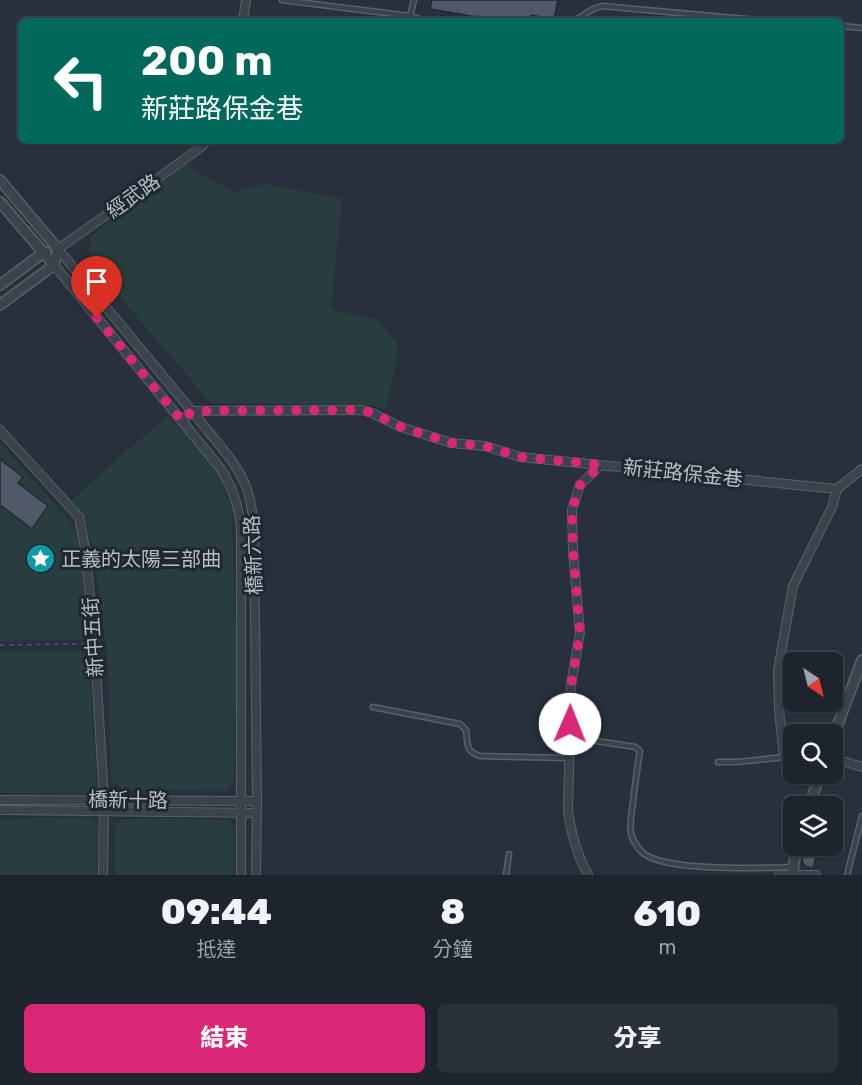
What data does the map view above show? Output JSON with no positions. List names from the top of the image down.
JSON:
{
  "streets": {
    "street": [
      "經武路",
      "新莊路保金巷",
      "橋新六路",
      "新中五街",
      "橋新十路"
    ]
  },
  "crossings": [
    ["經武路", "橋新六路"],
    ["新莊路保金巷", "橋新六路"],
    ["橋新六路", "橋新十路"],
    ["新中五街", "橋新十路"]
  ],
  "places": {
    "place": ["正義的太陽三部曲"]
  },
  "north": "bottom right",
  "page": {
    "turn": ["200 m", "新莊路保金巷"],
    "eta": [
      "09:44",
      "抵達",
      "8",
      "分鐘",
      "610",
      "m"
    ],
    "buttons": ["結束", "分享"]
  }
}
